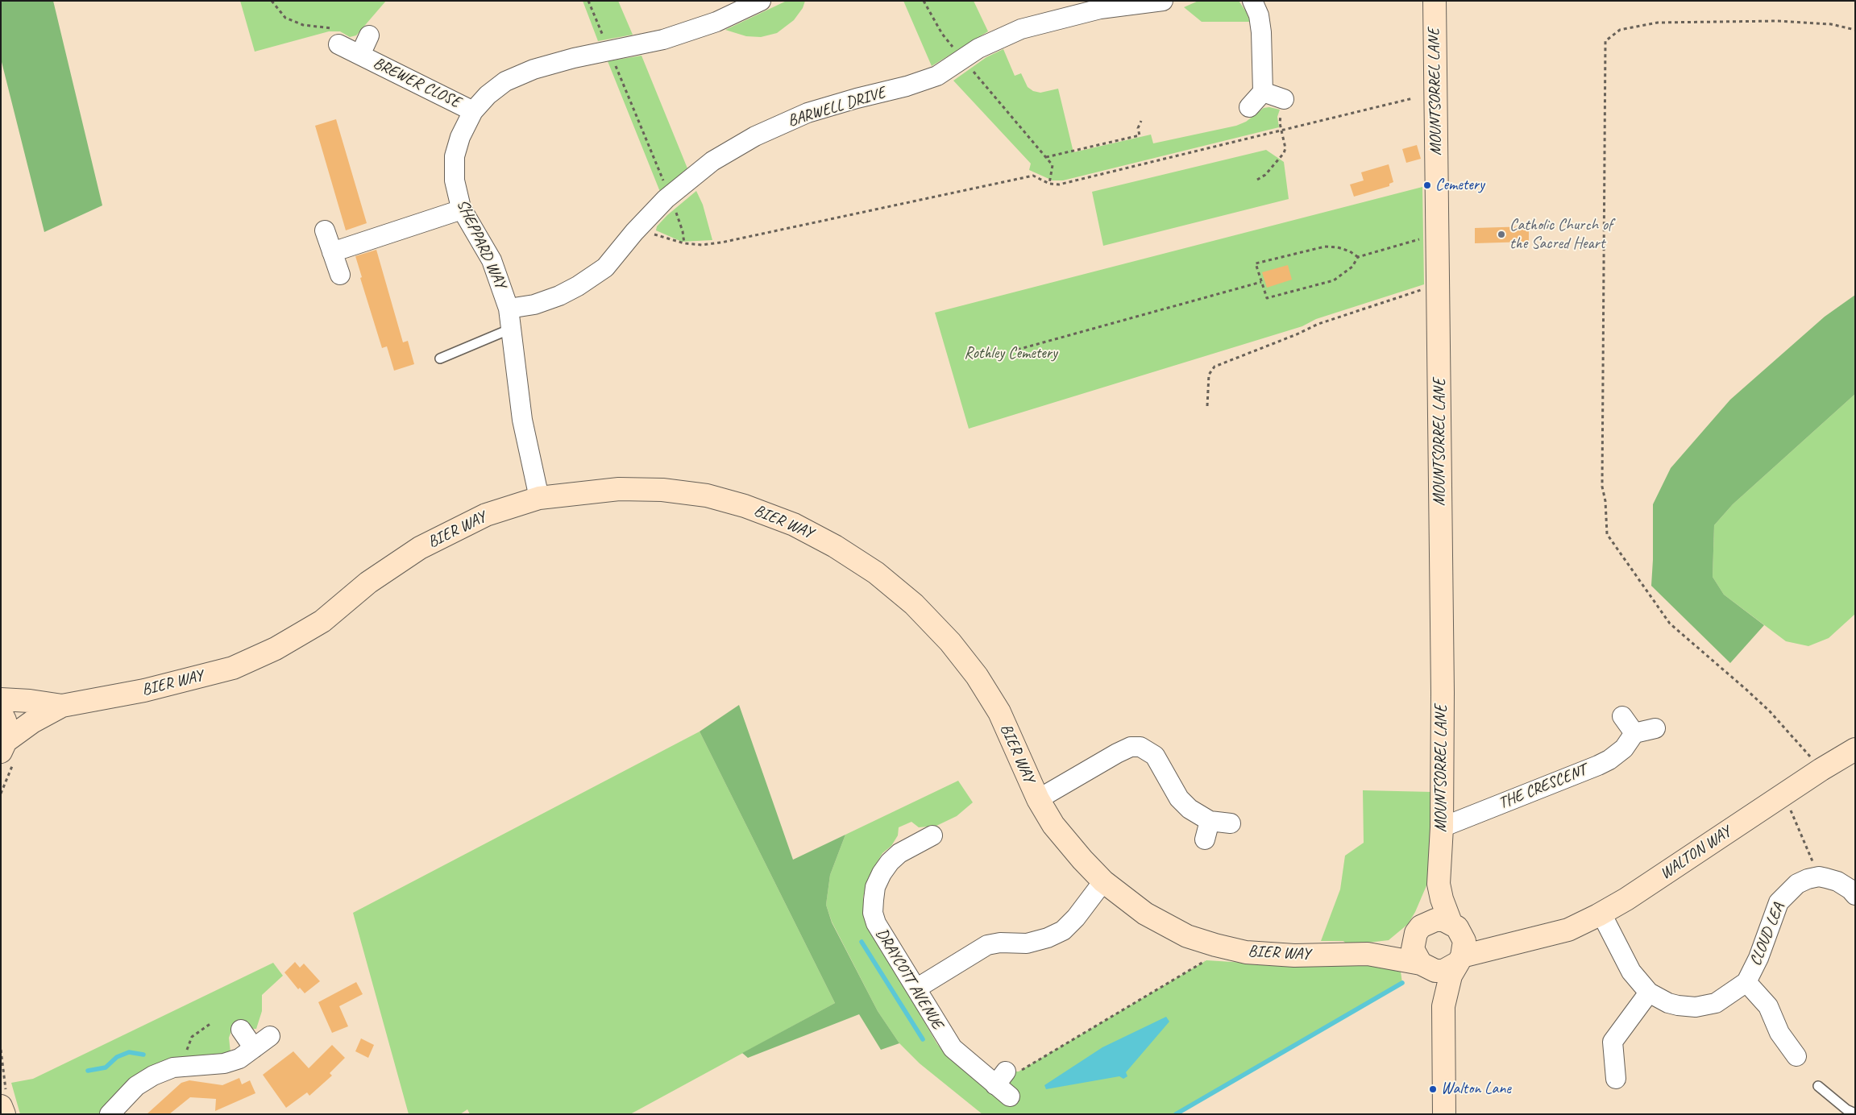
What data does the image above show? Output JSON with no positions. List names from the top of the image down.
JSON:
{
  "streets": {
    "street": [
      "BREWER CLOSE",
      "MOUNTSORREL LANE",
      "BARWELL DRIVE",
      "SHEPPARD WAY",
      "BIER WAY",
      "THE CRESCENT",
      "WALTON WAY",
      "CLOUD LEA",
      "DRAYCOTT AVENUE"
    ]
  },
  "crossings": [
    ["BREWER CLOSE", "SHEPPARD WAY"],
    ["MOUNTSORREL LANE", "BIER WAY"],
    ["MOUNTSORREL LANE", "THE CRESCENT"],
    ["MOUNTSORREL LANE", "WALTON WAY"],
    ["BARWELL DRIVE", "SHEPPARD WAY"],
    ["SHEPPARD WAY", "BIER WAY"],
    ["BIER WAY", "WALTON WAY"],
    ["WALTON WAY", "CLOUD LEA"]
  ],
  "parks": ["Rothley Cemetery"],
  "places": ["Cemetery", "Catholic Church of the Sacred Heart", "Walton Lane"]
}
